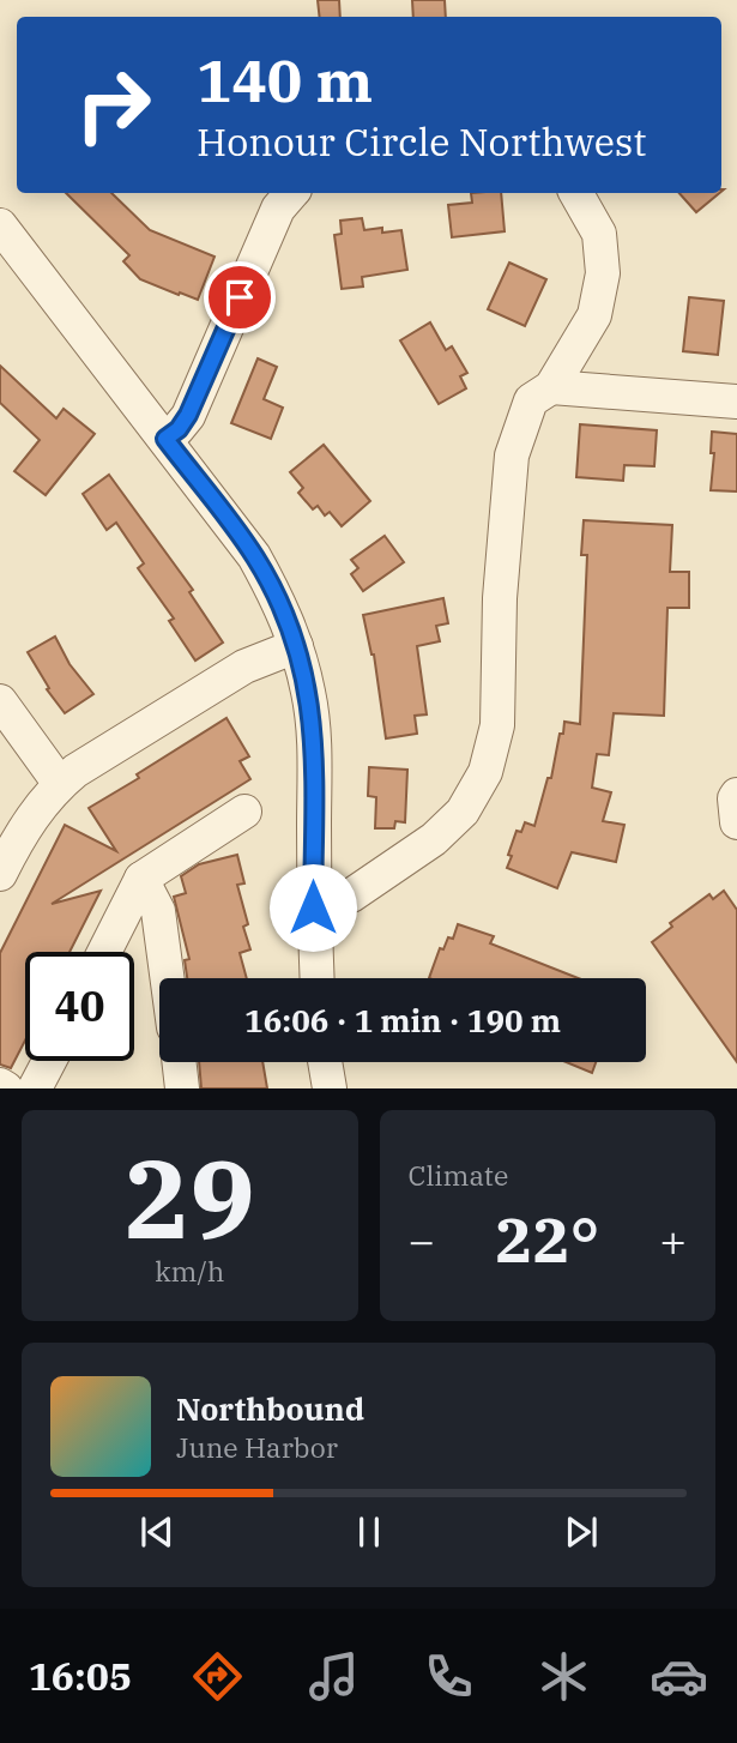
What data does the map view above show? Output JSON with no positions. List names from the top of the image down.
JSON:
{
  "page": {
    "turn": ["140 m", "Honour Circle Northwest"],
    "limit": "40",
    "trip": "16:06 · 1 min · 190 m",
    "tile": [
      ["29", "km/h"],
      "Climate"
    ],
    "heat": ["−", "22°", "+"],
    "song": ["Northbound", "June Harbor"],
    "tabs": "16:05"
  }
}
